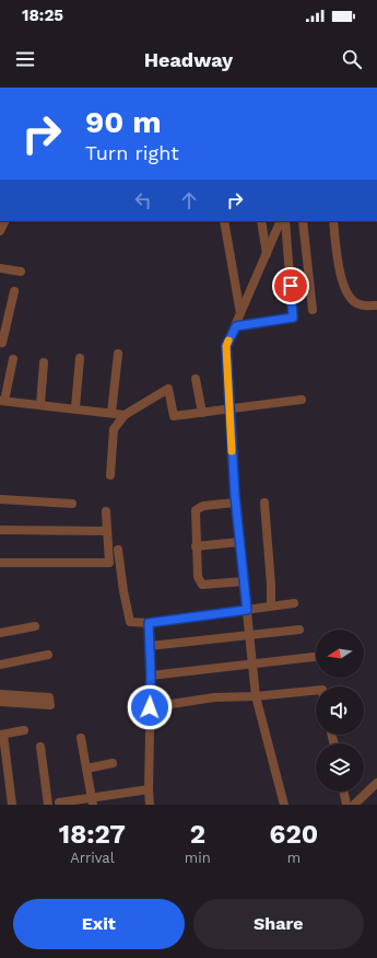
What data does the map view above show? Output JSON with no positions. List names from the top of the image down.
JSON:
{
  "north": "left",
  "page": {
    "status": "18:25",
    "header": "Headway",
    "turn": ["90 m", "Turn right"],
    "eta": [
      "18:27",
      "Arrival",
      "2",
      "min",
      "620",
      "m"
    ],
    "buttons": ["Exit", "Share"]
  }
}
